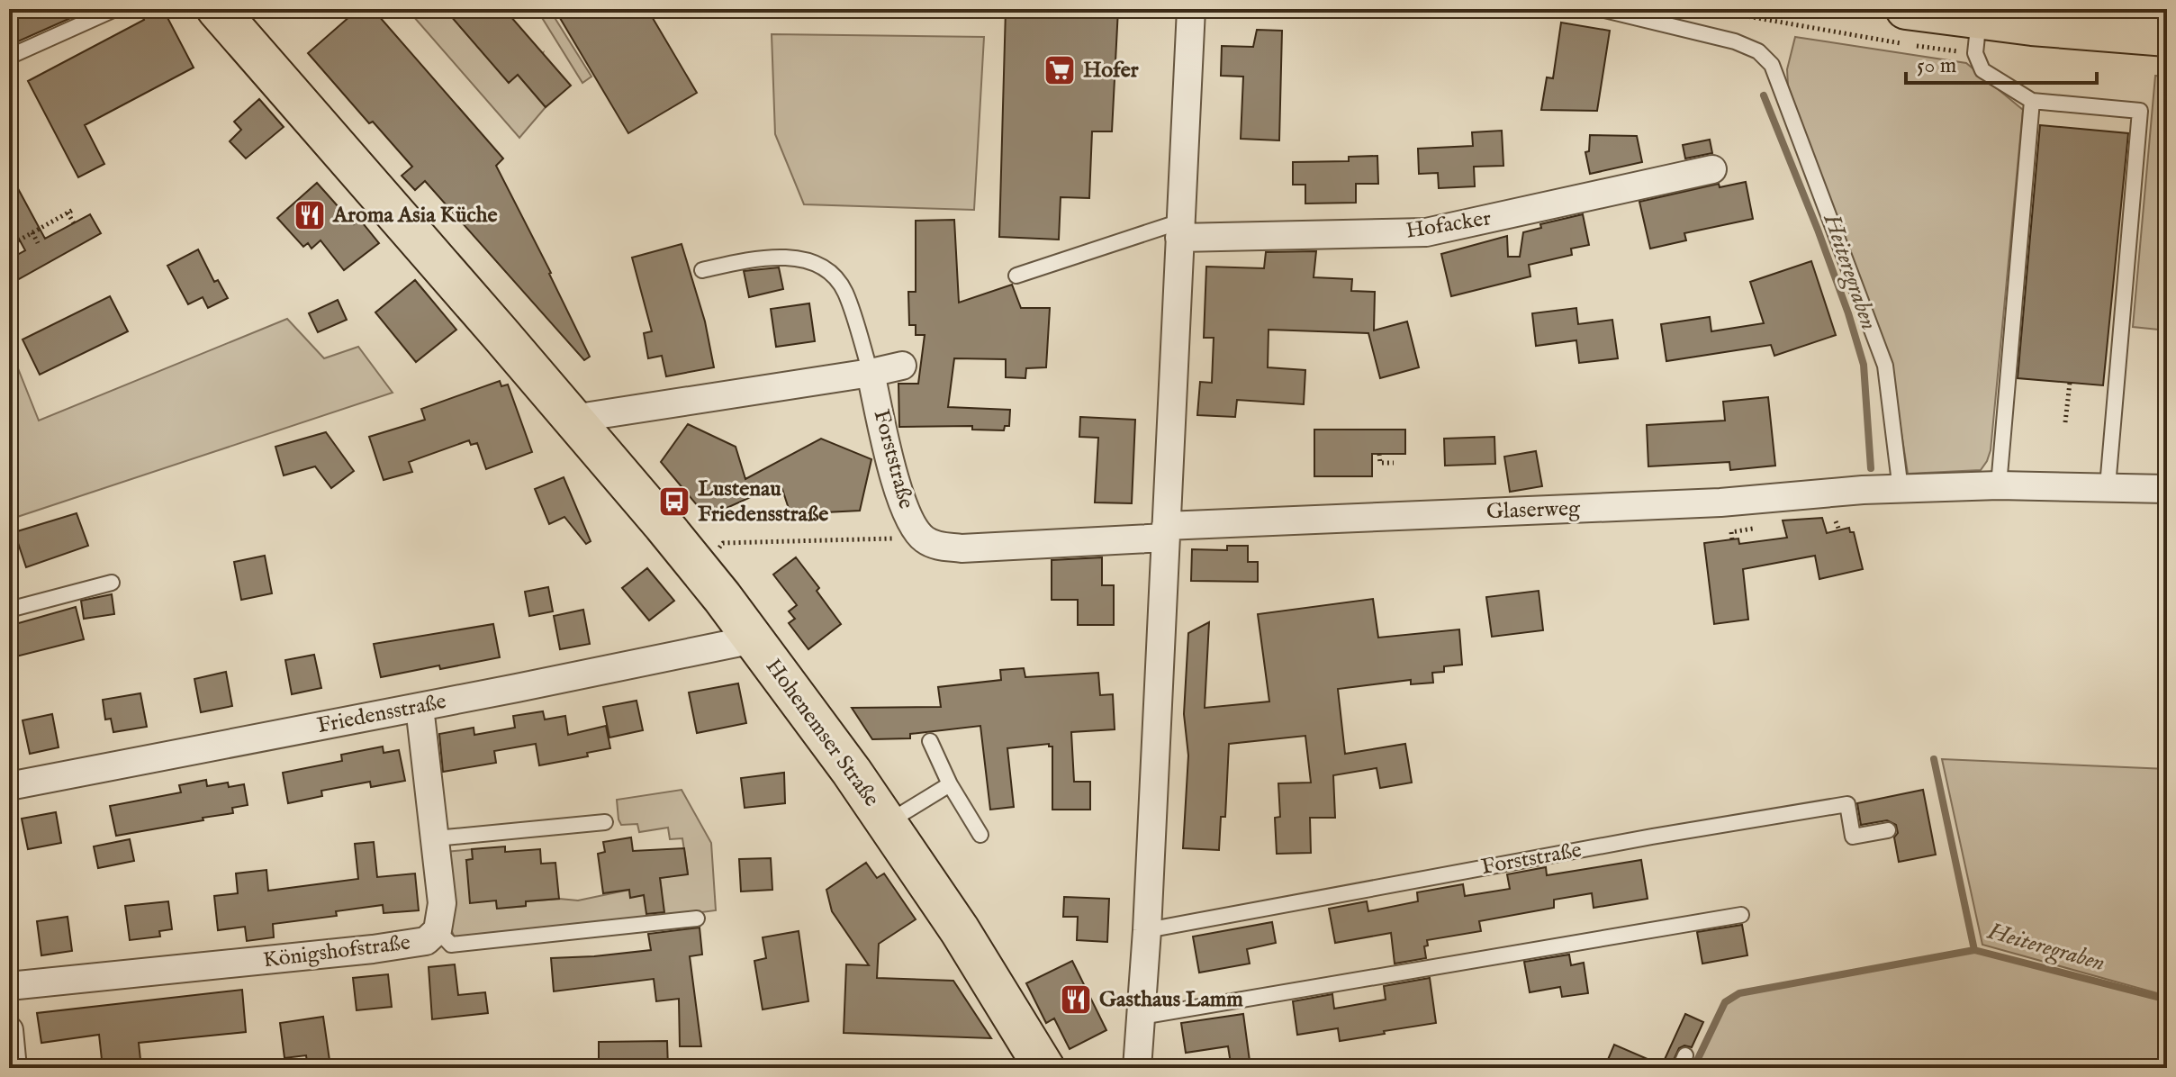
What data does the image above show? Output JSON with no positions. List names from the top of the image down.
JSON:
{
  "streets": {
    "main road": ["Hohenemser Straße"],
    "street": [
      "Hofacker",
      "Forststraße",
      "Glaserweg",
      "Friedensstraße",
      "Königshofstraße"
    ]
  },
  "crossings": [
    ["Friedensstraße", "Hohenemser Straße"],
    ["Friedensstraße", "Königshofstraße"]
  ],
  "water": ["Heiteregraben"],
  "places": {
    "supermarket": ["Hofer"],
    "restaurant": ["Aroma Asia Küche", "Gasthaus Lamm"],
    "bus stop": ["Lustenau Friedensstraße"]
  },
  "scale_bar": "50 m"
}
